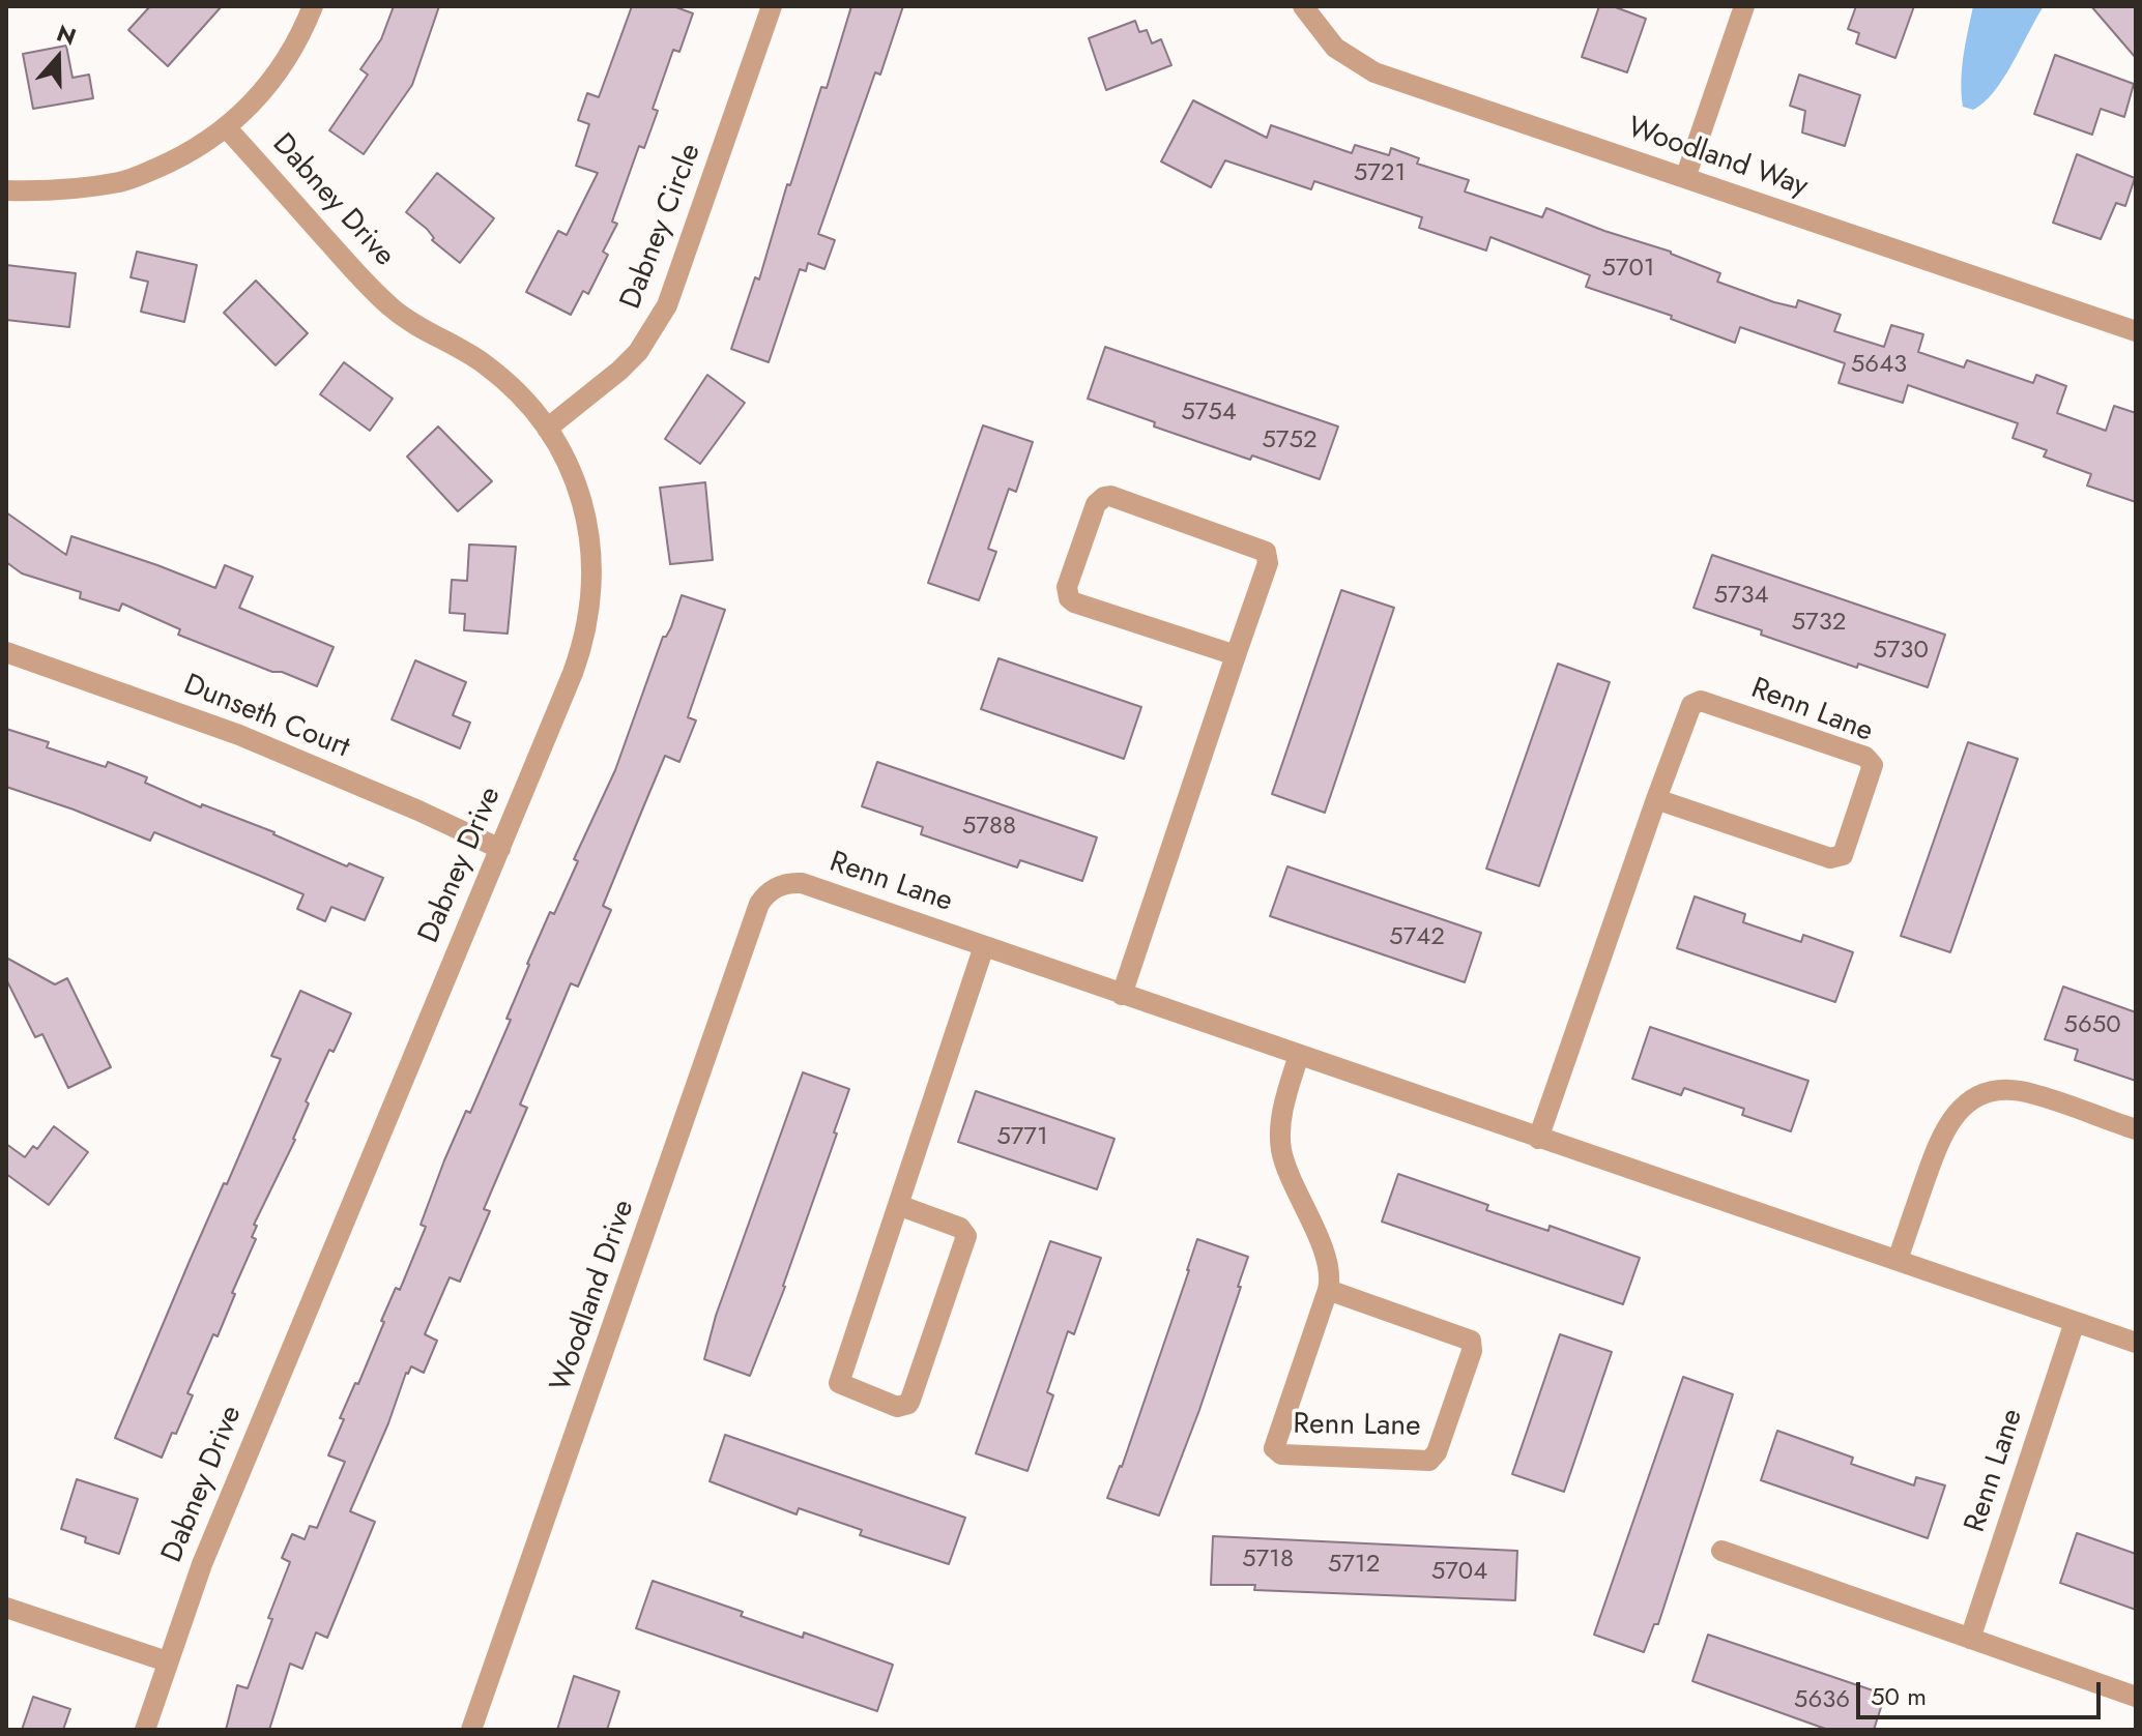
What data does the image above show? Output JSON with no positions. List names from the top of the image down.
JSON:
{
  "streets": {
    "street": [
      "Woodland Way",
      "Dabney Drive",
      "Dabney Circle",
      "Renn Lane",
      "Dunseth Court",
      "Woodland Drive"
    ]
  },
  "crossings": [
    ["Dabney Drive", "Dabney Circle"],
    ["Dabney Drive", "Dunseth Court"],
    ["Renn Lane", "Woodland Drive"]
  ],
  "house_numbers": [
    "5721",
    "5701",
    "5643",
    "5754",
    "5752",
    "5734",
    "5732",
    "5730",
    "5788",
    "5742",
    "5650",
    "5771",
    "5718",
    "5712",
    "5704",
    "5636"
  ],
  "scale_bar": "50 m",
  "north": "top"
}
